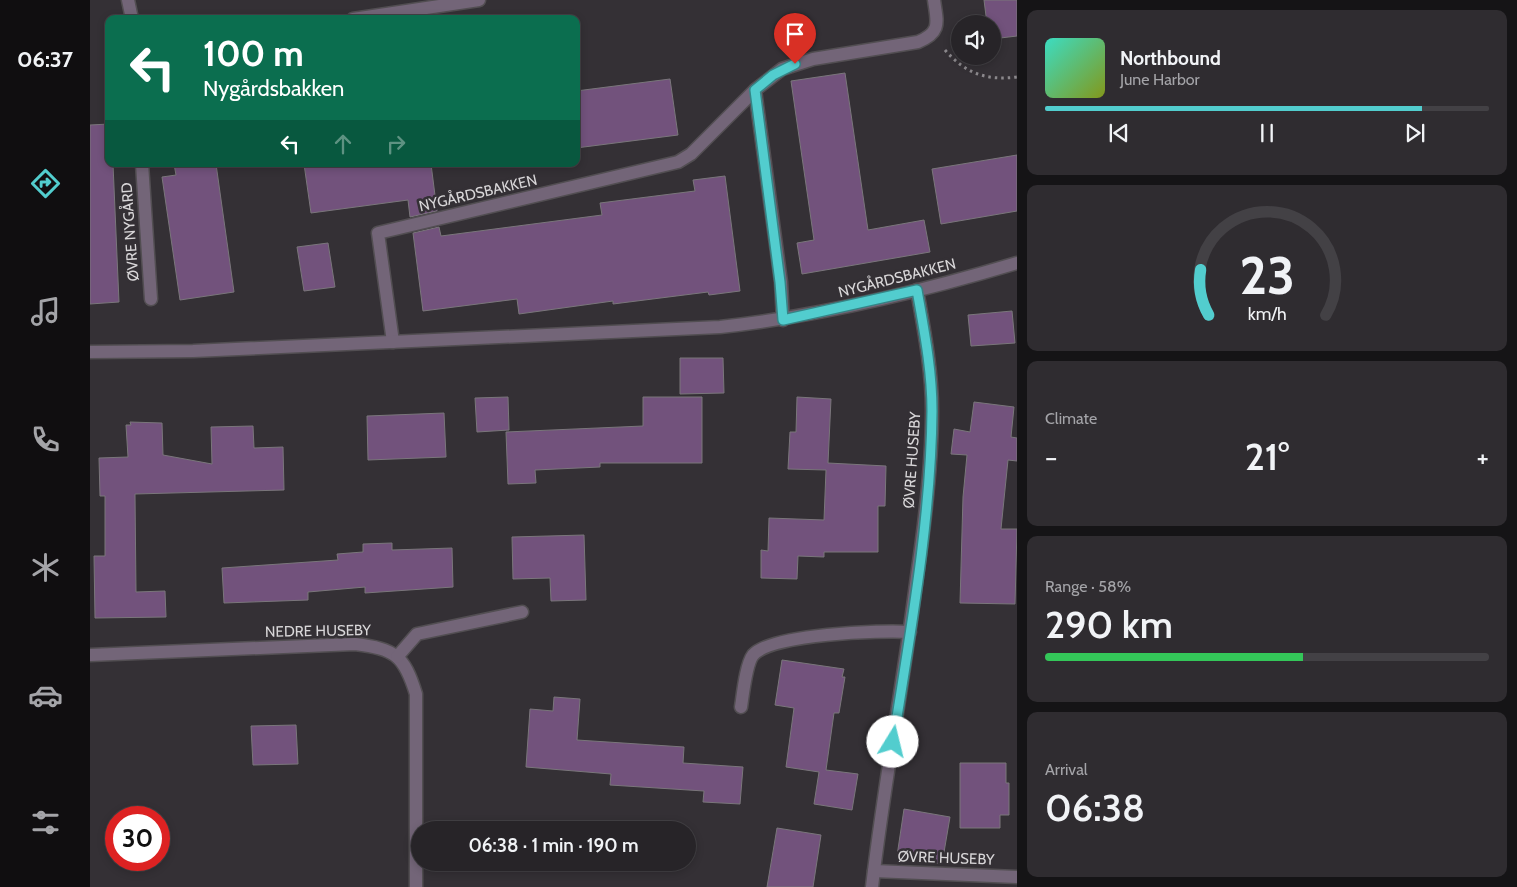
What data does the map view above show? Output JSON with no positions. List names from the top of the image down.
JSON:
{
  "streets": {
    "street": [
      "NYGÅRDSBAKKEN",
      "ØVRE NYGÅRD",
      "ØVRE HUSEBY",
      "NEDRE HUSEBY"
    ]
  },
  "crossings": [
    ["NYGÅRDSBAKKEN", "ØVRE HUSEBY"]
  ],
  "page": {
    "tabs": "06:37",
    "turn": ["100 m", "Nygårdsbakken"],
    "song": ["Northbound", "June Harbor"],
    "tile": [
      "Climate",
      ["Range · 58%", "290 km"],
      ["Arrival", "06:38"]
    ],
    "heat": ["−", "21°", "+"],
    "limit": "30",
    "trip": "06:38 · 1 min · 190 m",
    "gauge": ["23", "km/h"]
  }
}
